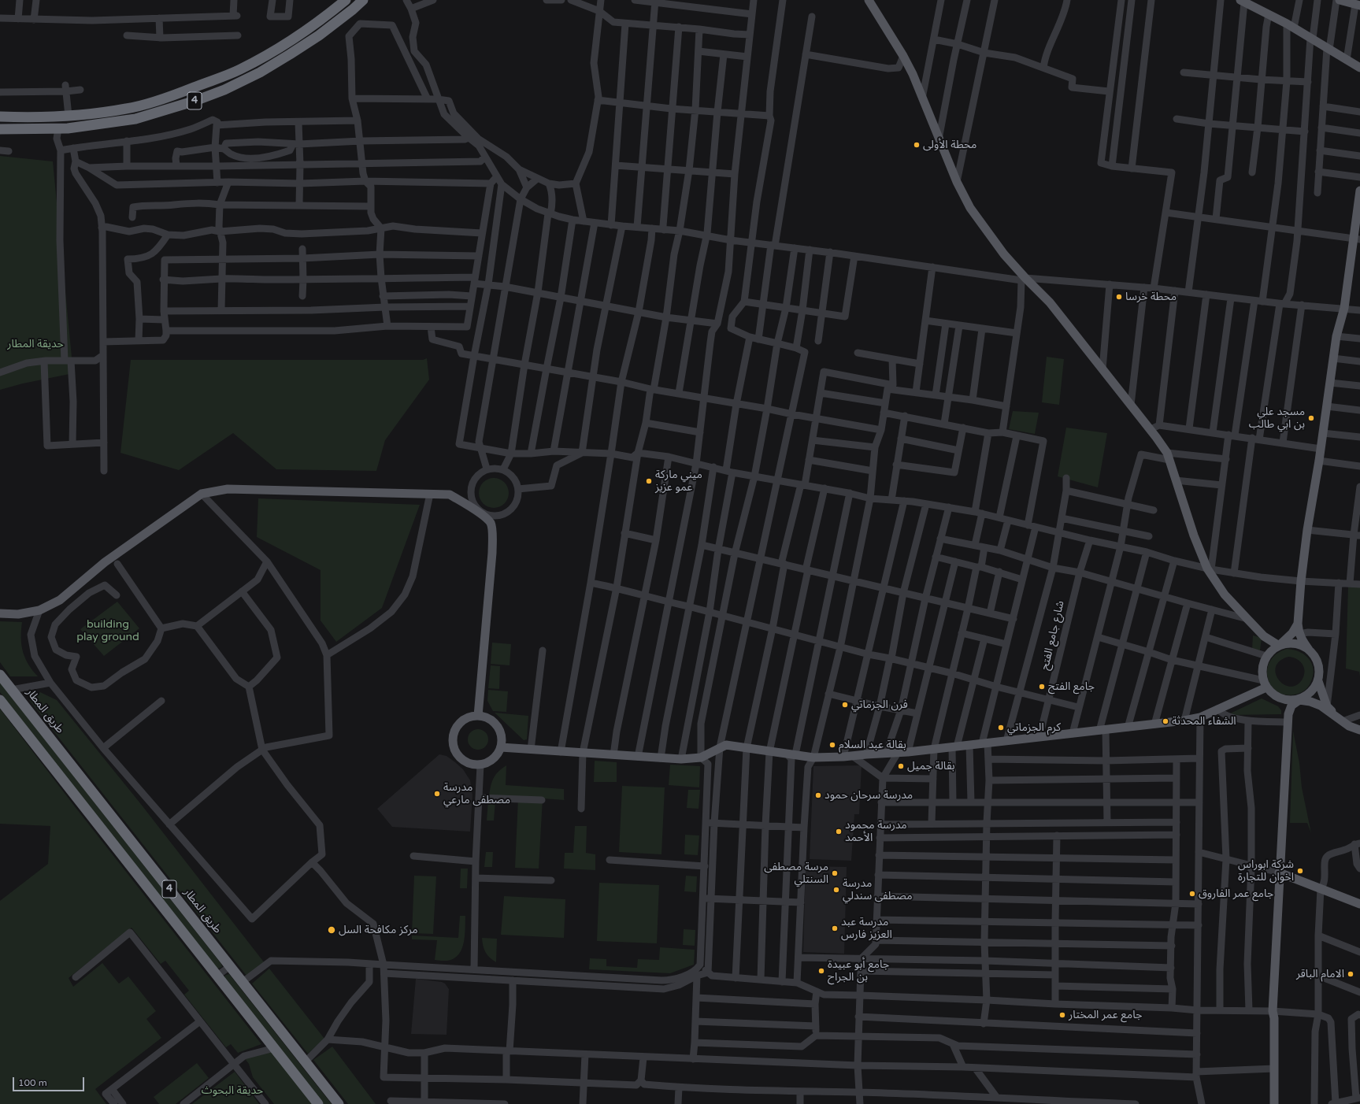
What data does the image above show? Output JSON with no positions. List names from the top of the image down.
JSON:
{
  "streets": {
    "highway": ["4", "طريق المطار"],
    "street": ["شارع جامع الفتح"]
  },
  "parks": ["حديقة المطار", "building play ground", "حديقة البحوث"],
  "places": [
    "محطة الأولى",
    "محطة خرسا",
    "مسجد علي بن ابي طالب",
    "ميني ماركة عمو عزيز",
    "جامع الفتح",
    "فرن الجزماتي",
    "الشفاء المحدثة",
    "كرم الجزماتي",
    "بقالة عبد السلام",
    "بقالة جميل",
    "مدرسة مصطفى مارعي",
    "مدرسة سرحان حمود",
    "مدرسة محمود الأحمد",
    "شركة ابوراس اخوان للتجارة",
    "مرسة مصطفى السنتلي",
    "مدرسة مصطفى سندلي",
    "جامع عمر الفاروق",
    "مدرسة عبد العزيز فارس",
    "مركز مكافحة السل",
    "جامع أبو عبيدة بن الجراح",
    "الامام الباقر",
    "جامع عمر المختار"
  ],
  "scale_bar": "100 m"
}
